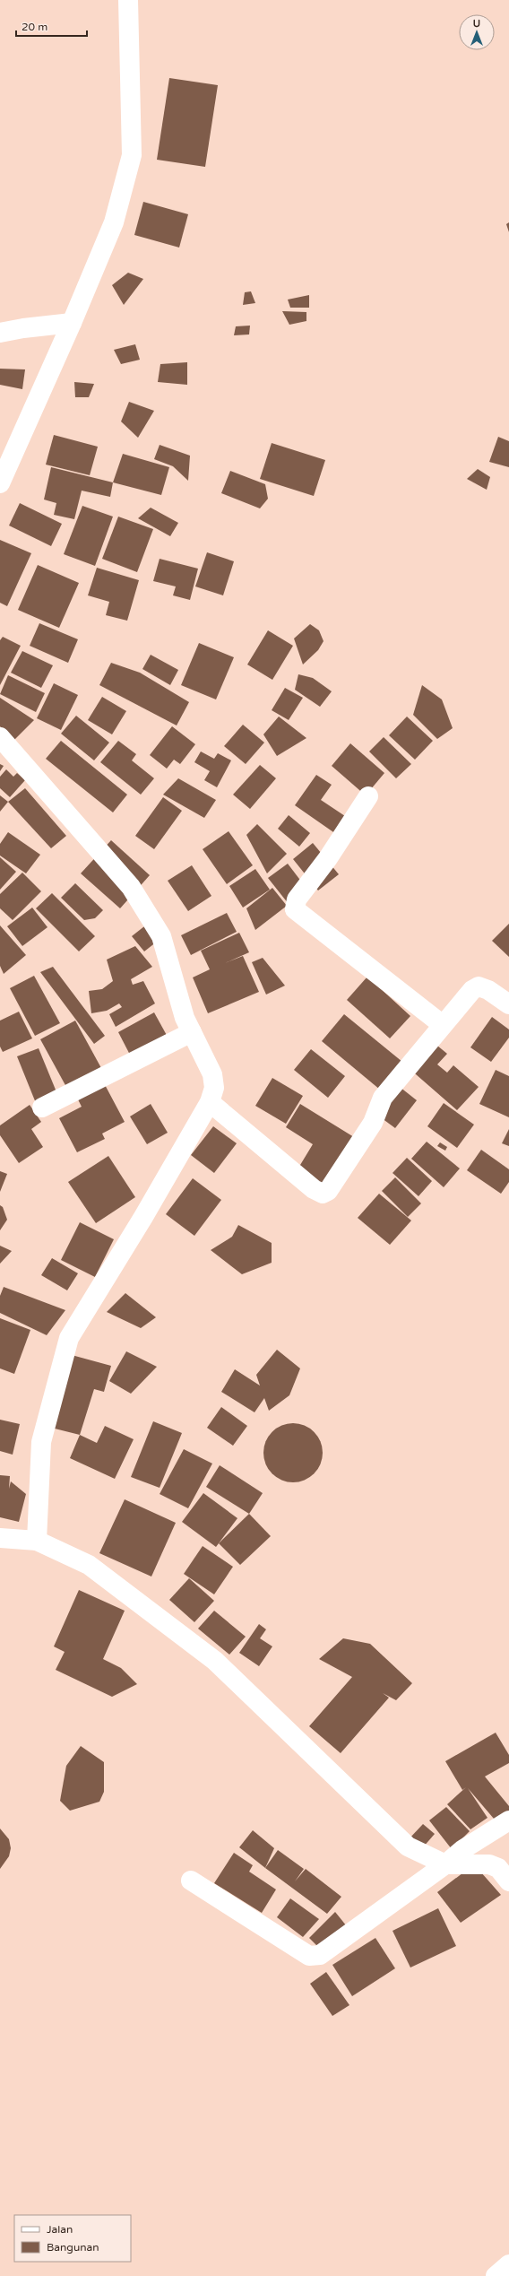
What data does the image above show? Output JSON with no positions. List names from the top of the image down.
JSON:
{
  "legend": ["Jalan", "Bangunan"],
  "scale_bar": "20 m",
  "north": "top"
}
